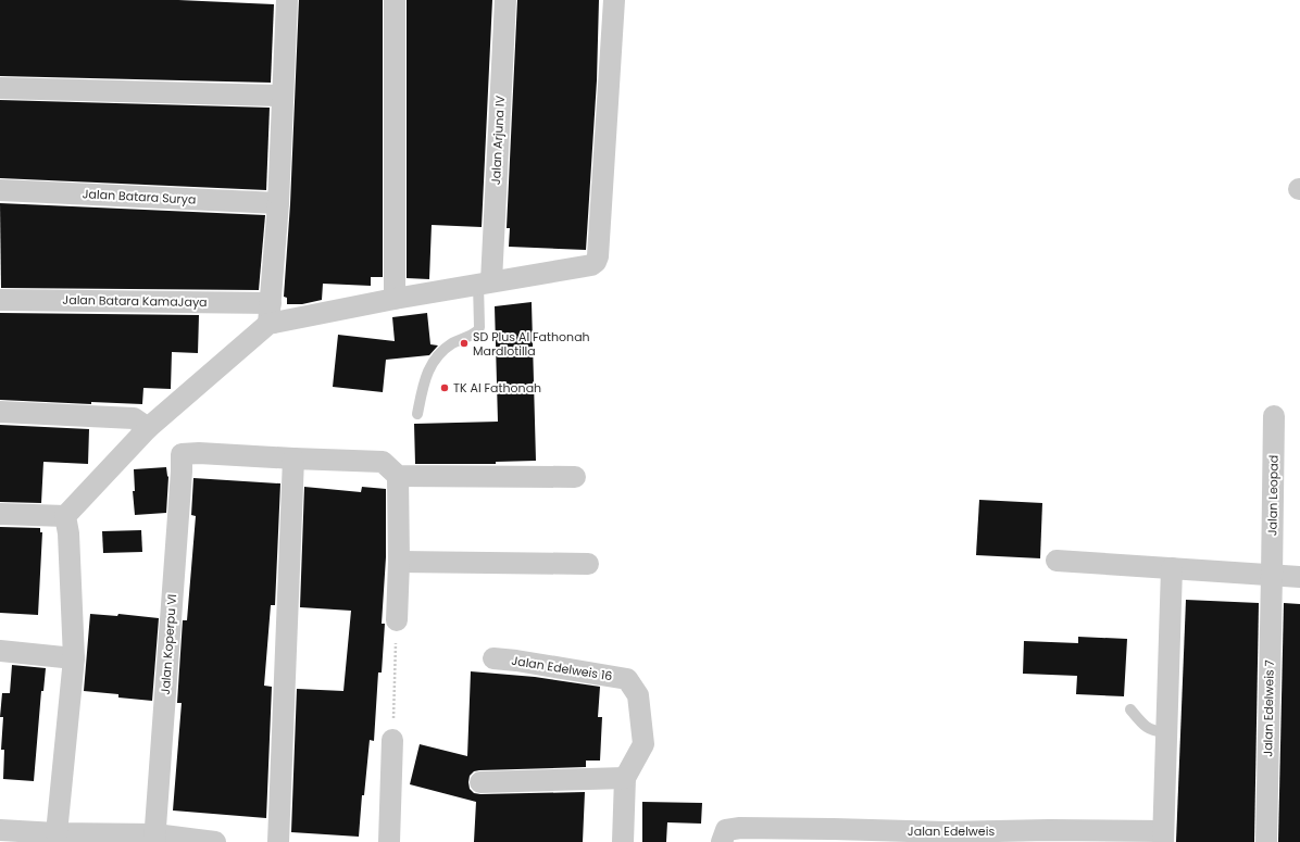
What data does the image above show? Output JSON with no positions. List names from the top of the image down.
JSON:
{
  "streets": {
    "street": [
      "Jalan Arjuna IV",
      "Jalan Batara Surya",
      "Jalan Batara KamaJaya",
      "Jalan Leopad",
      "Jalan Koperpu VI",
      "Jalan Edelweis 16",
      "Jalan Edelweis 7",
      "Jalan Edelweis"
    ]
  },
  "crossings": [
    ["Jalan Arjuna IV", "Jalan Batara KamaJaya"],
    ["Jalan Leopad", "Jalan Edelweis 7"]
  ],
  "places": ["SD Plus Al Fathonah Mardlotilla", "TK Al Fathonah"]
}
